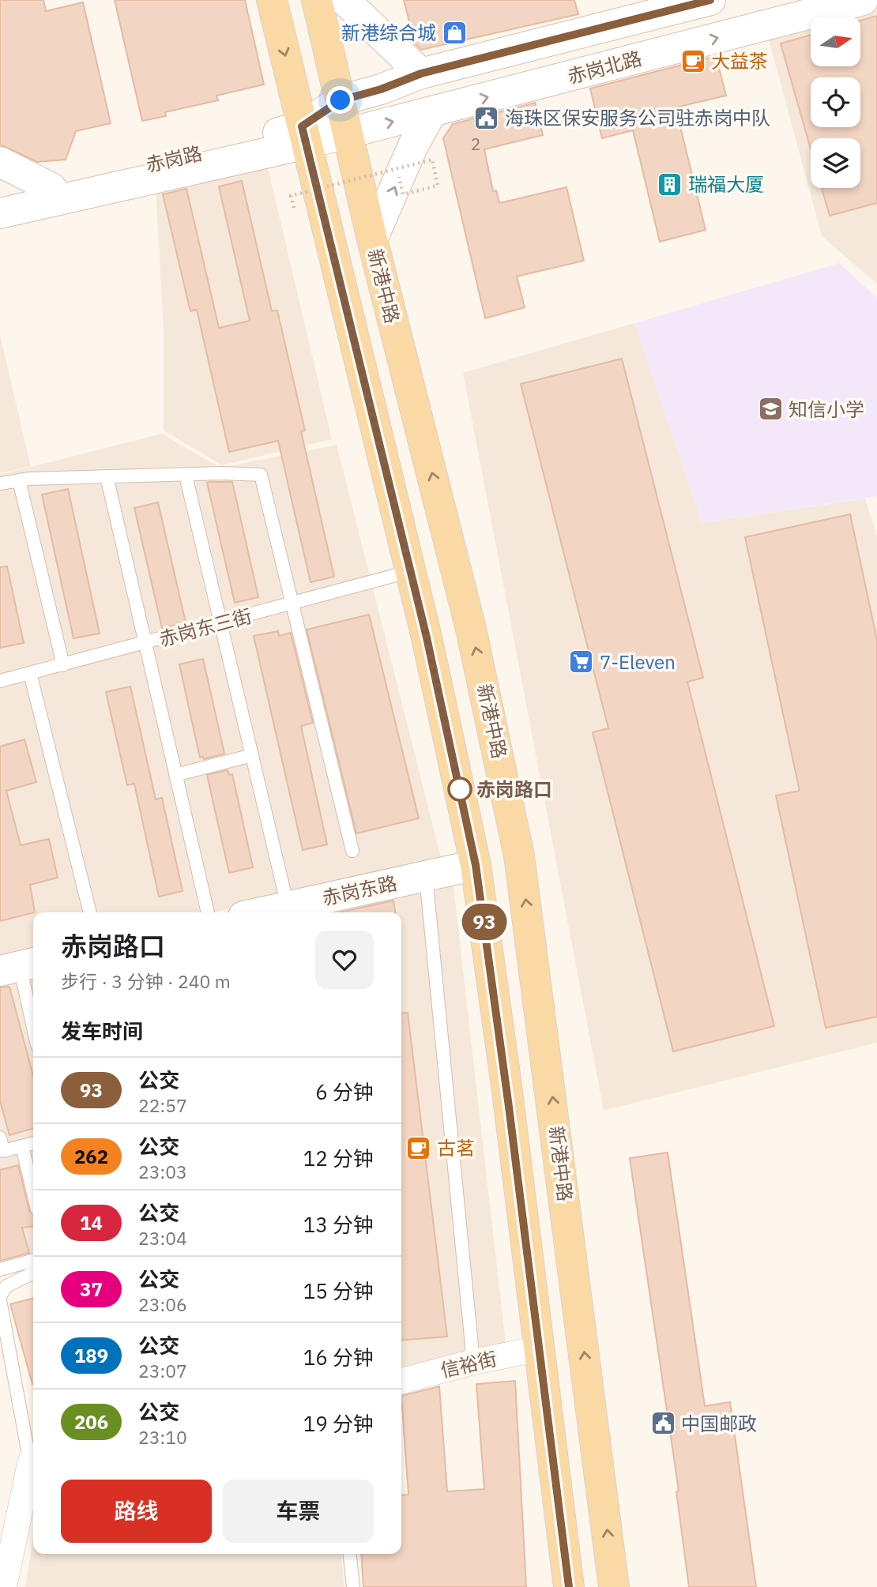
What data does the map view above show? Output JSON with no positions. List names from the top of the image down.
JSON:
{
  "streets": {
    "main road": [
      "赤岗北路",
      "赤岗路",
      "新港中路",
      "赤岗东路"
    ],
    "street": ["信裕街"],
    "lane": ["赤岗东三街"]
  },
  "crossings": [
    ["赤岗北路", "赤岗路"],
    ["赤岗北路", "新港中路"],
    ["赤岗路", "新港中路"]
  ],
  "places": {
    "shop": ["新港综合城"],
    "cafe": ["大益茶", "古茗"],
    "public building": ["海珠区保安服务公司驻赤岗中队", "中国邮政"],
    "building": ["瑞福大厦"],
    "school or university": ["知信小学"],
    "supermarket": ["7-Eleven"],
    "other": ["赤岗路口"]
  },
  "lines": ["bus line 93"],
  "house_numbers": ["2"],
  "north": "right",
  "page": {
    "on_map": "93",
    "heading": [
      ["赤岗路口", "步行 · 3 分钟 · 240 m"],
      "发车时间"
    ],
    "list": [
      {
        "mark": "93",
        "name": "公交",
        "note": "22:57",
        "value": "6 分钟"
      },
      {
        "mark": "262",
        "name": "公交",
        "note": "23:03",
        "value": "12 分钟"
      },
      {
        "mark": "14",
        "name": "公交",
        "note": "23:04",
        "value": "13 分钟"
      },
      {
        "mark": "37",
        "name": "公交",
        "note": "23:06",
        "value": "15 分钟"
      },
      {
        "mark": "189",
        "name": "公交",
        "note": "23:07",
        "value": "16 分钟"
      },
      {
        "mark": "206",
        "name": "公交",
        "note": "23:10",
        "value": "19 分钟"
      }
    ],
    "buttons": ["路线", "车票"]
  }
}
